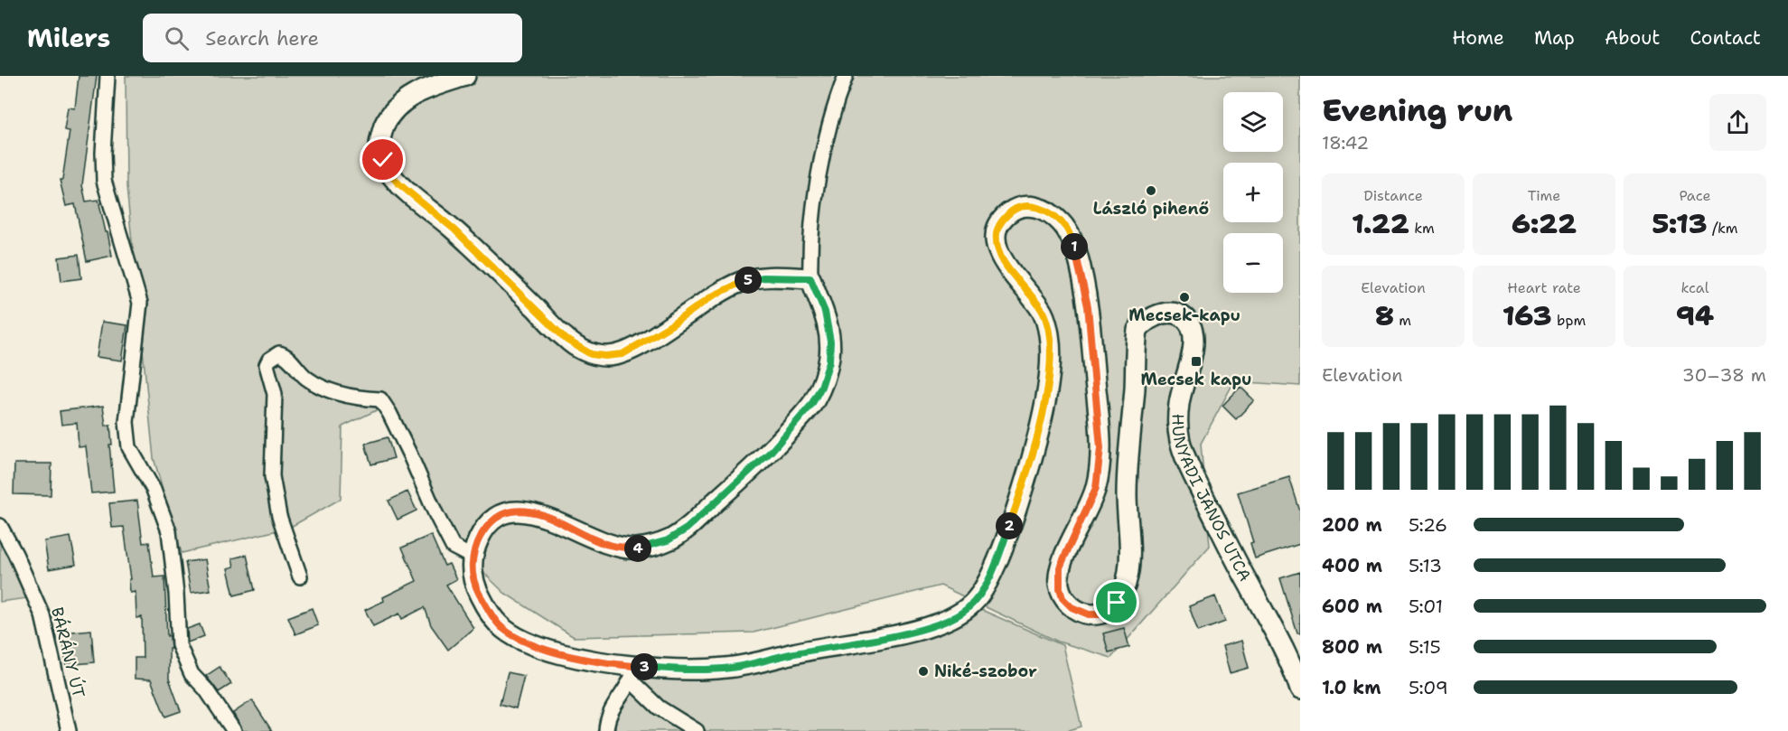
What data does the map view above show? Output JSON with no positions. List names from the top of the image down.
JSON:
{
  "streets": {
    "street": ["HUNYADI JÁNOS UTCA", "BÁRÁNY ÚT"]
  },
  "places": {
    "other": ["László pihenő", "Mecsek-kapu", "Niké-szobor"],
    "transit": ["Mecsek kapu"]
  },
  "page": {
    "header": "Milers",
    "search": "Search here",
    "nav": [
      "Home",
      "Map",
      "About",
      "Contact"
    ],
    "heading": ["Evening run", "18:42"],
    "map_buttons": ["+", "−"],
    "stats": [
      ["Distance", "1.22 km"],
      ["Time", "6:22"],
      ["Pace", "5:13 /km"],
      ["Elevation", "8 m"],
      ["Heart rate", "163 bpm"],
      ["kcal", "94"]
    ],
    "pins": [
      "1",
      "5",
      "2",
      "4",
      "3"
    ],
    "chart": ["Elevation", "30–38 m"],
    "list": [
      {
        "name": "200 m",
        "note": "5:26"
      },
      {
        "name": "400 m",
        "note": "5:13"
      },
      {
        "name": "600 m",
        "note": "5:01"
      },
      {
        "name": "800 m",
        "note": "5:15"
      },
      {
        "name": "1.0 km",
        "note": "5:09"
      }
    ]
  }
}
